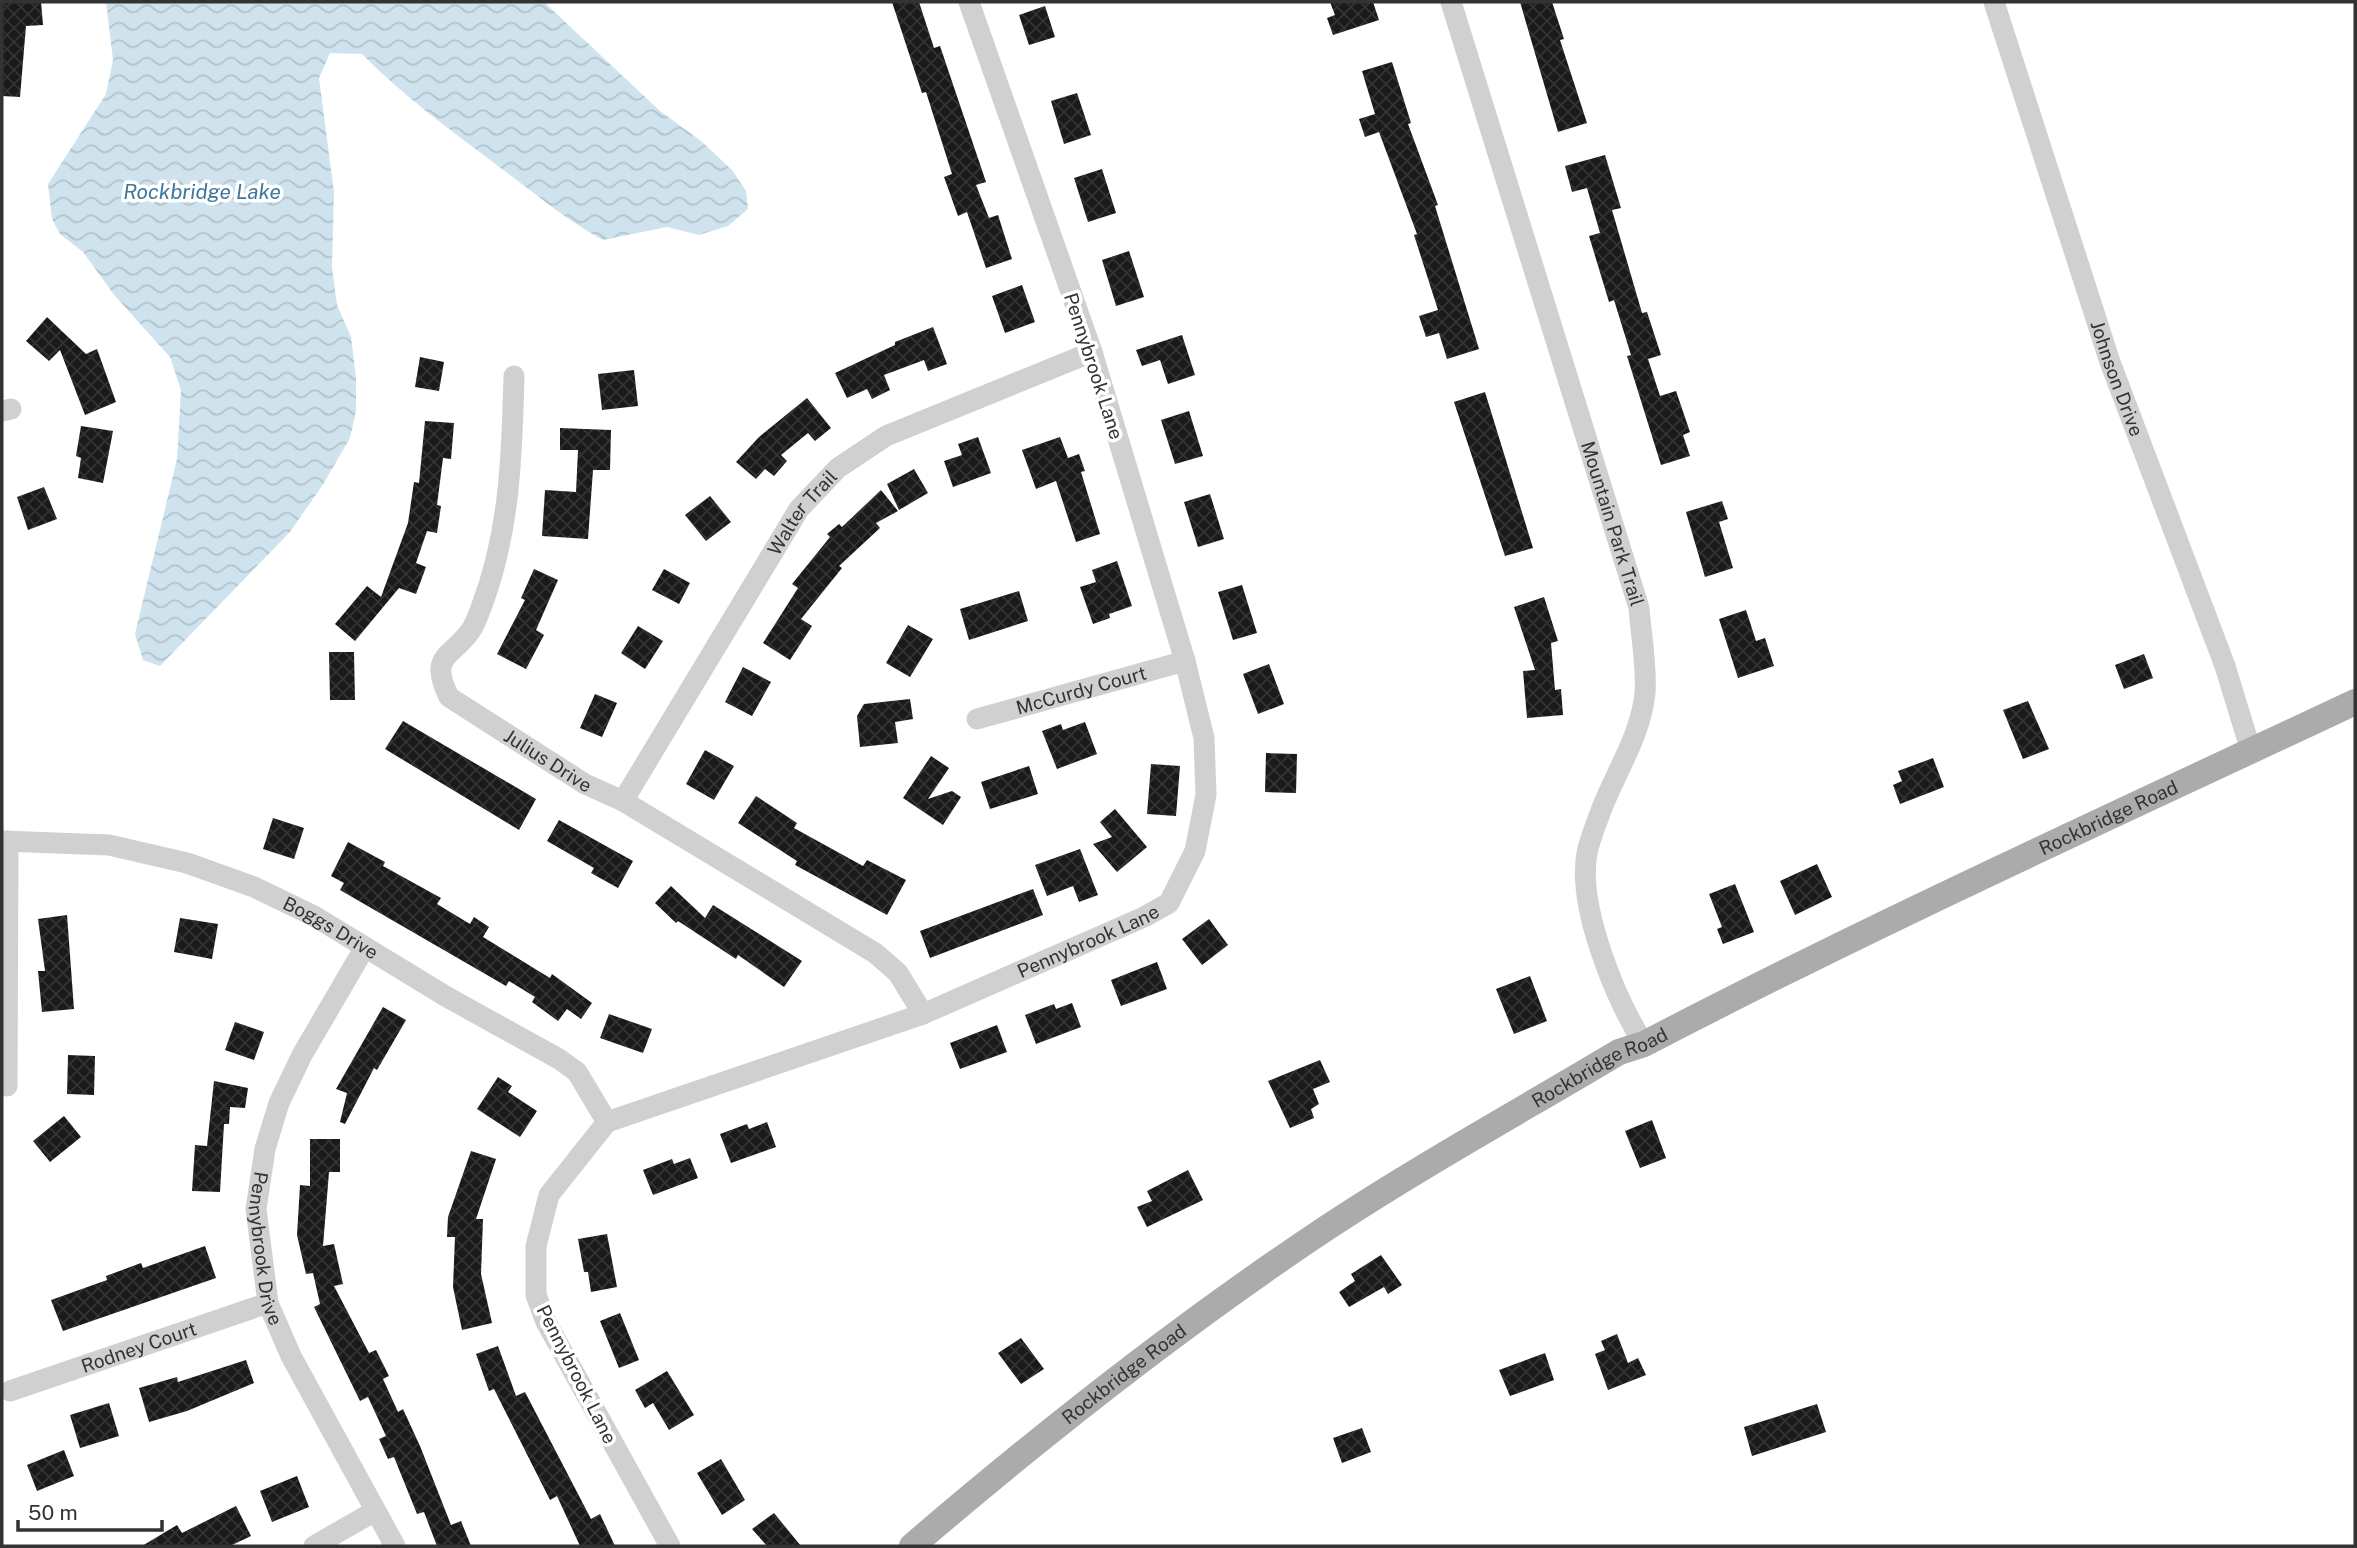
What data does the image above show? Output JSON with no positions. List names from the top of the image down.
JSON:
{
  "streets": {
    "main road": ["Rockbridge Road"],
    "street": [
      "Pennybrook Lane",
      "Johnson Drive",
      "Walter Trail",
      "Mountain Park Trail",
      "McCurdy Court",
      "Julius Drive",
      "Boggs Drive",
      "Pennybrook Drive",
      "Rodney Court"
    ]
  },
  "crossings": [
    ["Pennybrook Lane", "Walter Trail"],
    ["Pennybrook Lane", "McCurdy Court"],
    ["Pennybrook Lane", "Julius Drive"],
    ["Pennybrook Lane", "Boggs Drive"],
    ["Johnson Drive", "Rockbridge Road"],
    ["Walter Trail", "Julius Drive"],
    ["Mountain Park Trail", "Rockbridge Road"],
    ["Boggs Drive", "Pennybrook Drive"],
    ["Pennybrook Drive", "Rodney Court"]
  ],
  "water": ["Rockbridge Lake"],
  "scale_bar": "50 m"
}
